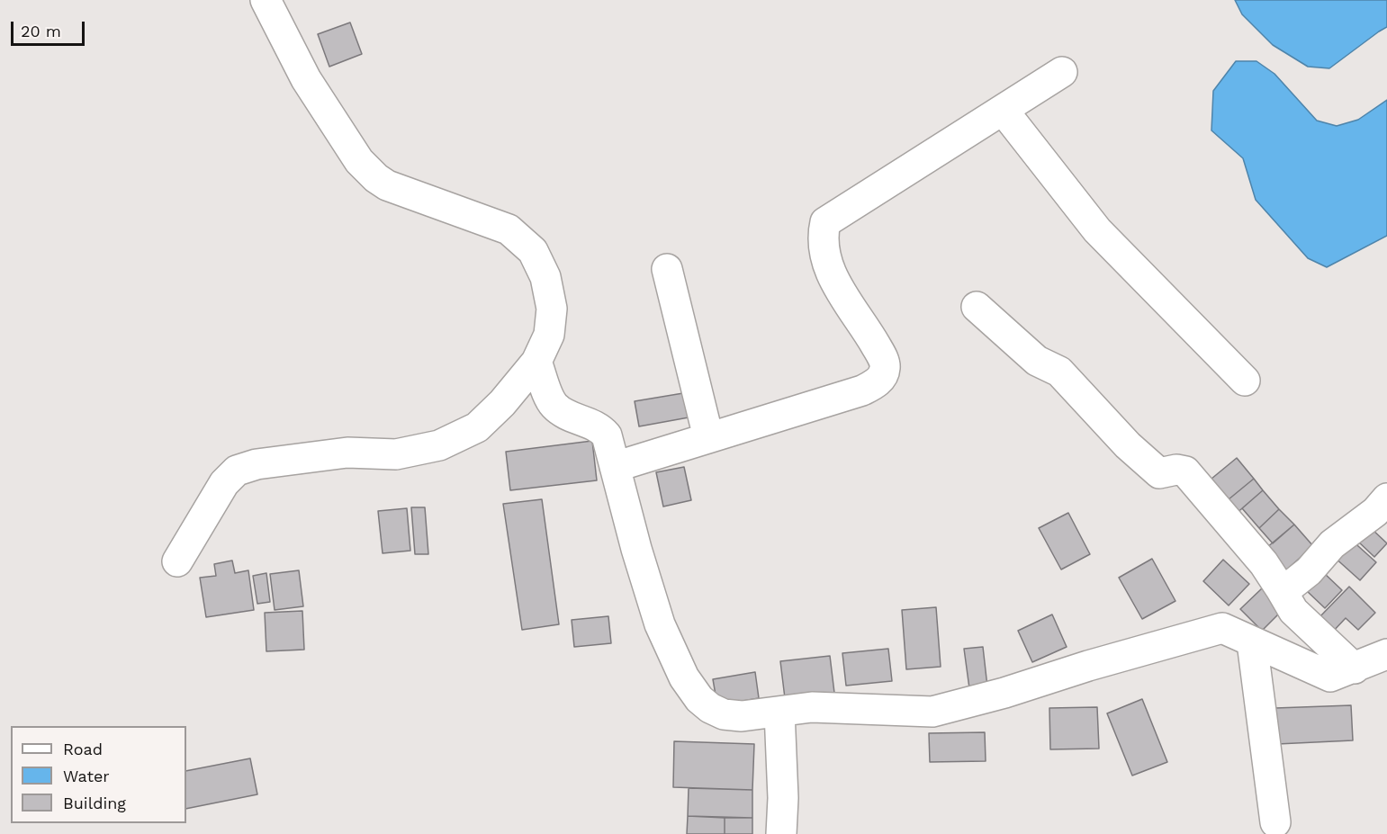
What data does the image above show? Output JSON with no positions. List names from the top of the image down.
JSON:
{
  "legend": ["Road", "Water", "Building"],
  "scale_bar": "20 m"
}
